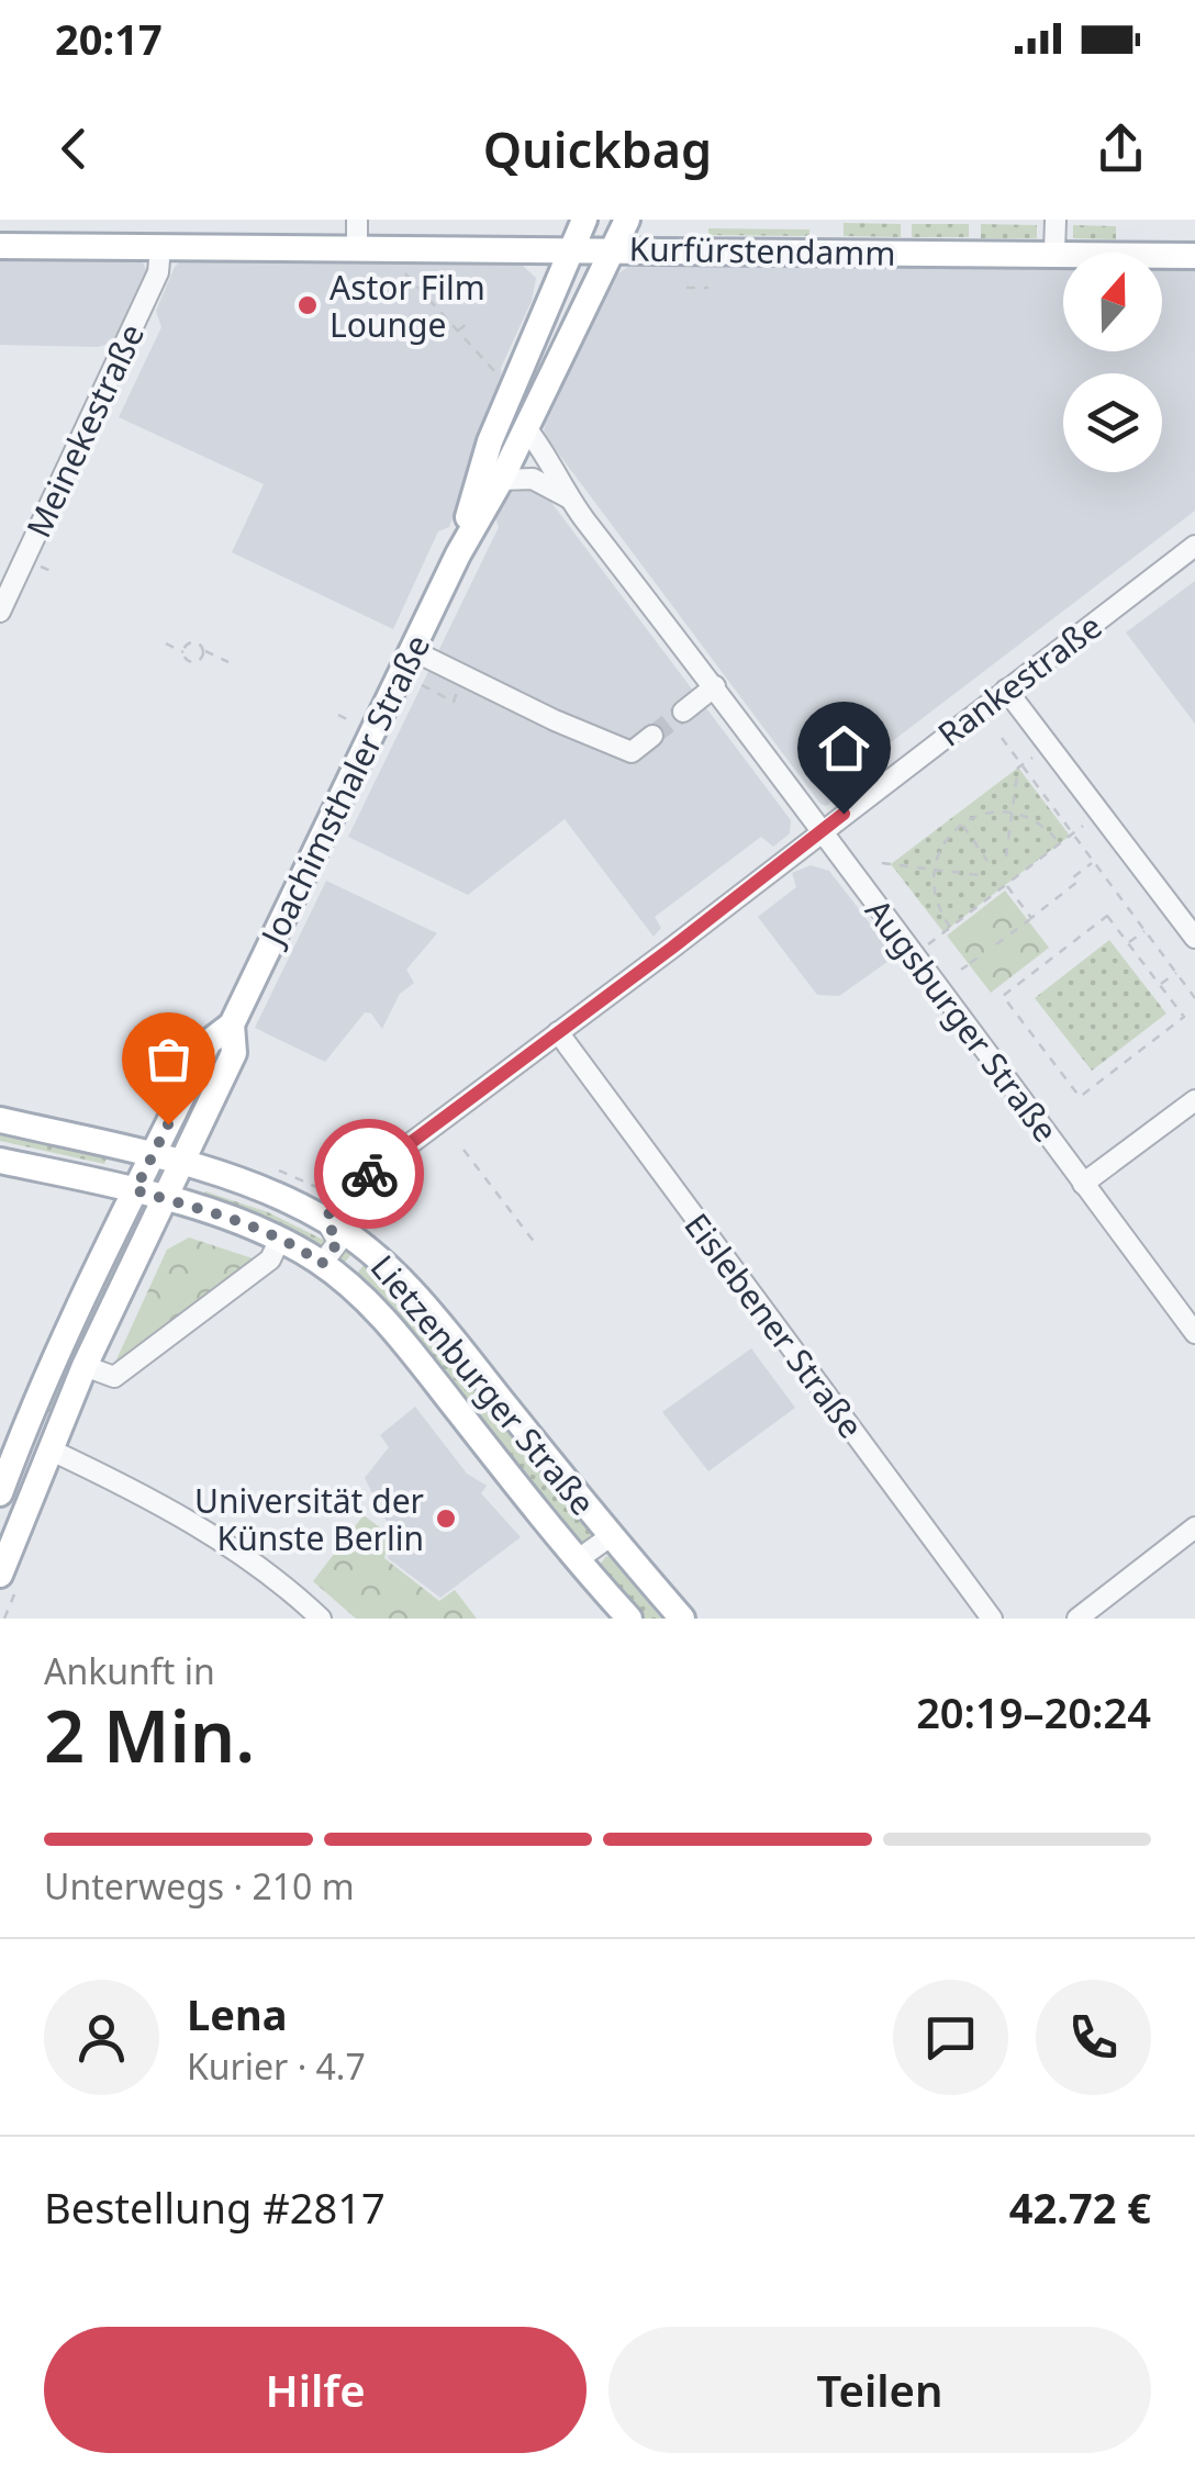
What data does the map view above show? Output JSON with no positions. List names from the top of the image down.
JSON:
{
  "streets": {
    "main road": ["Kurfürstendamm", "Joachimsthaler Straße", "Lietzenburger Straße"],
    "street": [
      "Meinekestraße",
      "Rankestraße",
      "Augsburger Straße",
      "Eislebener Straße"
    ]
  },
  "crossings": [
    ["Kurfürstendamm", "Meinekestraße"],
    ["Kurfürstendamm", "Joachimsthaler Straße"],
    ["Rankestraße", "Augsburger Straße"],
    ["Rankestraße", "Eislebener Straße"],
    ["Rankestraße", "Lietzenburger Straße"],
    ["Joachimsthaler Straße", "Augsburger Straße"],
    ["Joachimsthaler Straße", "Lietzenburger Straße"]
  ],
  "places": ["Astor Film Lounge", "Universität der Künste Berlin"],
  "north": "top",
  "page": {
    "status": "20:17",
    "header": "Quickbag",
    "heading": ["2 Min.", "Ankunft in", "20:19–20:24"],
    "panel": [
      "Lena",
      "Kurier · 4.7",
      "Bestellung #2817",
      "42.72 €"
    ],
    "bar": "Unterwegs · 210 m",
    "buttons": ["Hilfe", "Teilen"]
  }
}
